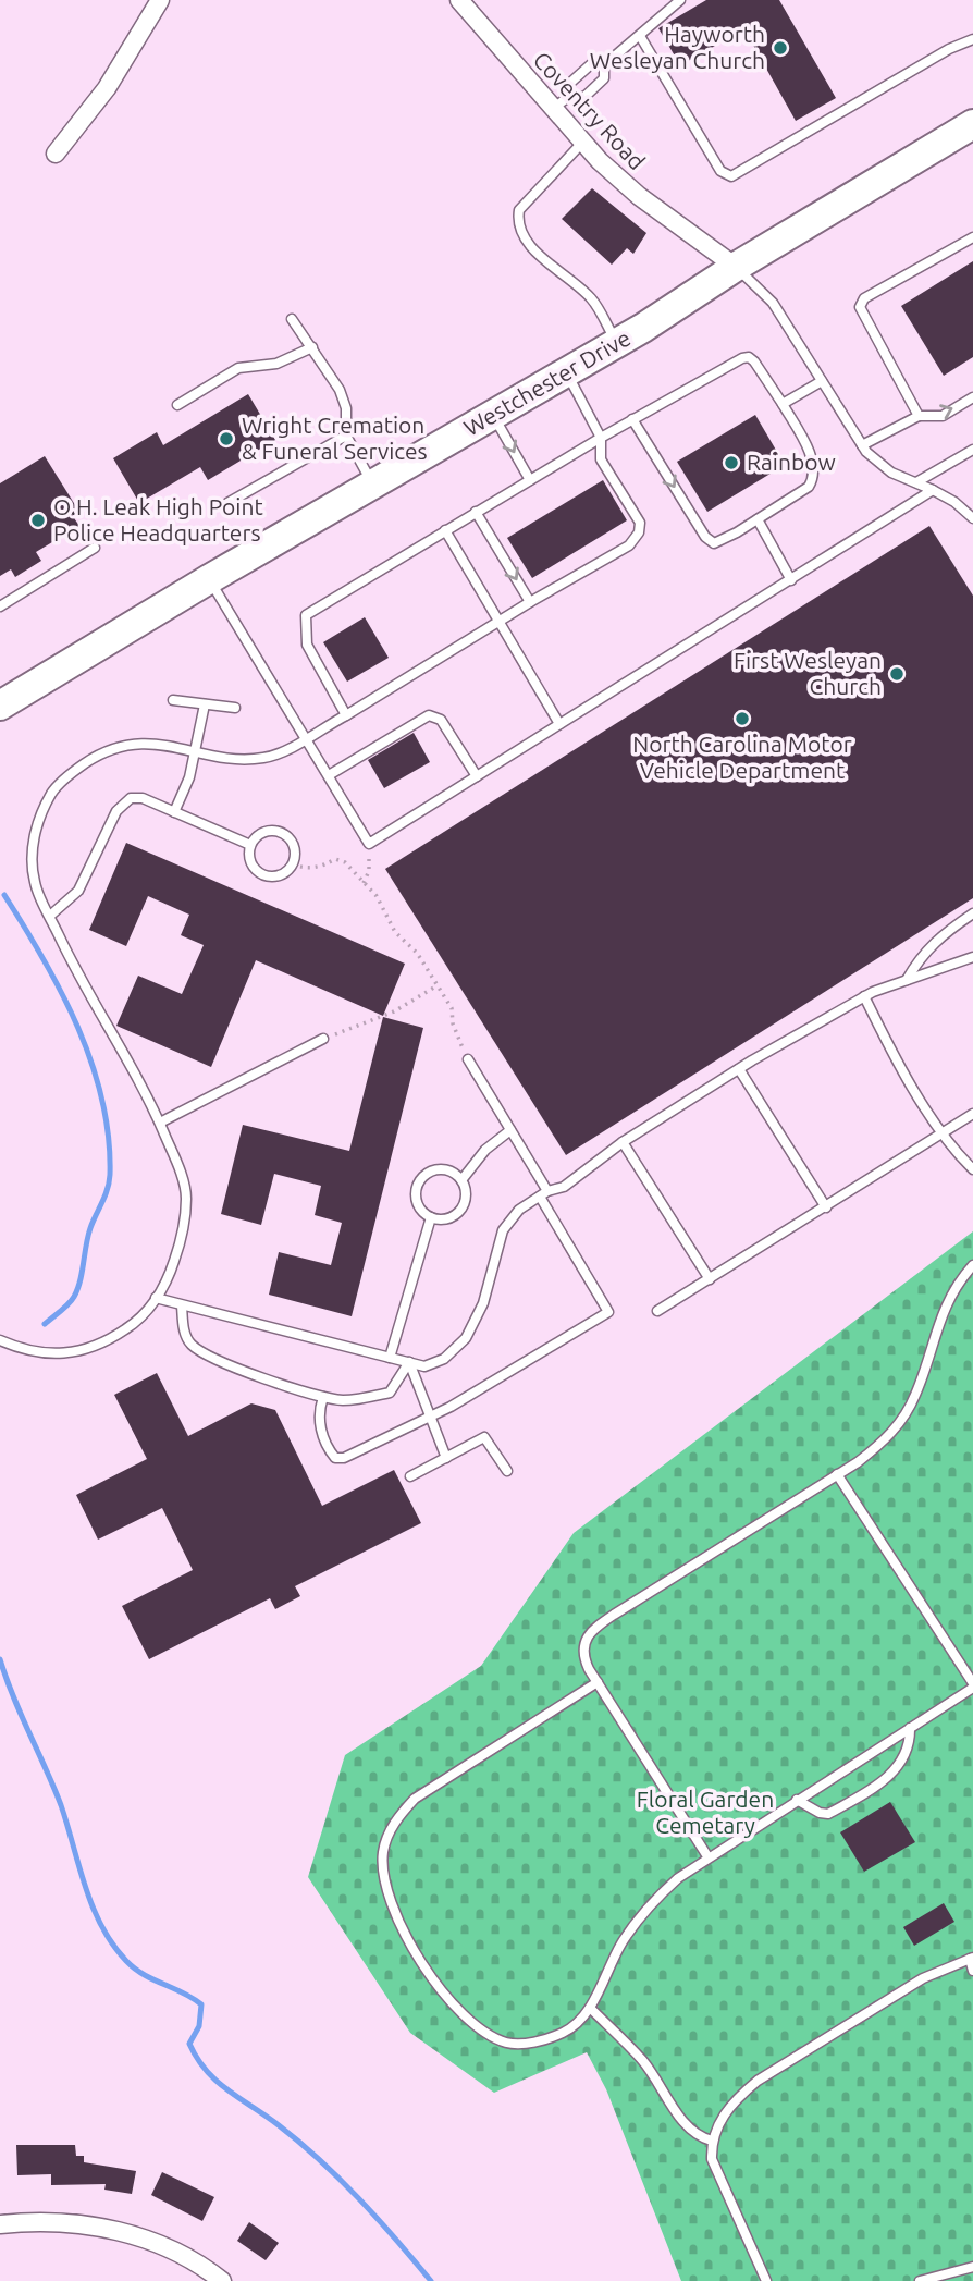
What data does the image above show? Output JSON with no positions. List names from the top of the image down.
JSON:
{
  "streets": {
    "main road": ["Westchester Drive"],
    "street": ["Coventry Road"]
  },
  "crossings": [
    ["Coventry Road", "Westchester Drive"]
  ],
  "parks": ["Floral Garden Cemetary"],
  "places": [
    "Hayworth Wesleyan Church",
    "Wright Cremation & Funeral Services",
    "Rainbow",
    "O.H. Leak High Point Police Headquarters",
    "First Wesleyan Church",
    "North Carolina Motor Vehicle Department"
  ]
}
